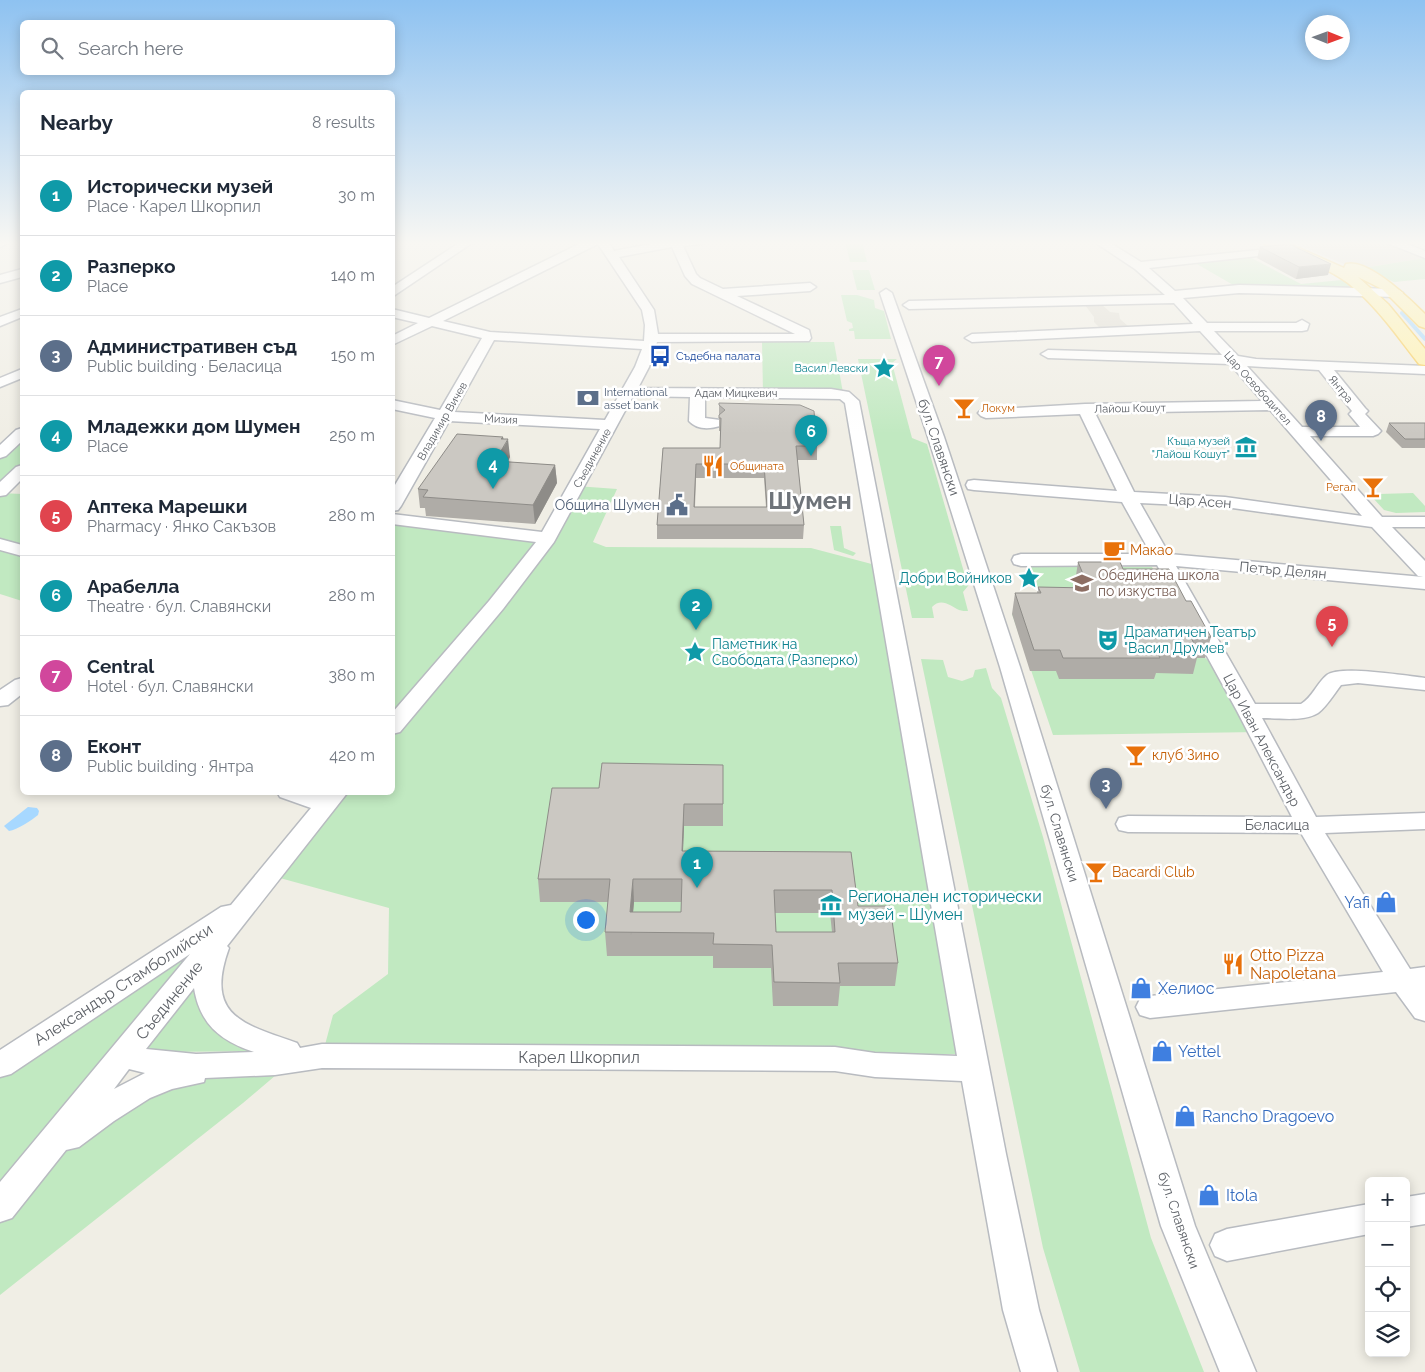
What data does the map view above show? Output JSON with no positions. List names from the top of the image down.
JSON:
{
  "streets": {
    "street": [
      "Цар Освободител",
      "Янтра",
      "Адам Мицкевич",
      "Лайош Кошут",
      "Мизия",
      "Владимир Вичев",
      "бул. Славянски",
      "Съединение",
      "Цар Асен",
      "Петър Делян",
      "Цар Иван Александър",
      "Беласица",
      "Александър Стамболийски",
      "Карел Шкорпил"
    ]
  },
  "crossings": [
    ["Цар Освободител", "Янтра"],
    ["Цар Освободител", "Лайош Кошут"],
    ["Цар Освободител", "Цар Асен"],
    ["Адам Мицкевич", "Съединение"],
    ["Адам Мицкевич", "Карел Шкорпил"],
    ["Лайош Кошут", "Цар Иван Александър"],
    ["Мизия", "Владимир Вичев"],
    ["Мизия", "Съединение"],
    ["Съединение", "Александър Стамболийски"],
    ["Съединение", "Карел Шкорпил"],
    ["Цар Асен", "Цар Иван Александър"],
    ["Петър Делян", "Цар Иван Александър"],
    ["Цар Иван Александър", "Беласица"]
  ],
  "districts": ["Шумен"],
  "places": {
    "bus stop": ["Съдебна палата"],
    "place": ["Васил Левски", "Добри Войников", "Паметник на Свободата (Разперко)"],
    "bank": ["International asset bank"],
    "bar": [
      "Локум",
      "Регал",
      "клуб Зино",
      "Bacardi Club"
    ],
    "museum": ["Къща музей \"Лайош Кошут\"", "Регионален исторически музей - Шумен"],
    "restaurant": ["Общината", "Otto Pizza Napoletana"],
    "public building": ["Община Шумен"],
    "cafe": ["Макао"],
    "school or university": ["Обединена школа по изкуства"],
    "theatre": ["Драматичен Театър \"Васил Друмев\""],
    "shop": [
      "Yafi",
      "Хелиос",
      "Yettel",
      "Rancho Dragoevo",
      "Itola"
    ]
  },
  "north": "right",
  "page": {
    "search": "Search here",
    "heading": ["Nearby", "8 results"],
    "list": [
      {
        "mark": "1",
        "name": "Исторически музей",
        "note": "Place · Карел Шкорпил",
        "value": "30 m"
      },
      {
        "mark": "2",
        "name": "Разперко",
        "note": "Place",
        "value": "140 m"
      },
      {
        "mark": "3",
        "name": "Административен съд",
        "note": "Public building · Беласица",
        "value": "150 m"
      },
      {
        "mark": "4",
        "name": "Младежки дом Шумен",
        "note": "Place",
        "value": "250 m"
      },
      {
        "mark": "5",
        "name": "Аптека Марешки",
        "note": "Pharmacy · Янко Сакъзов",
        "value": "280 m"
      },
      {
        "mark": "6",
        "name": "Арабелла",
        "note": "Theatre · бул. Славянски",
        "value": "280 m"
      },
      {
        "mark": "7",
        "name": "Central",
        "note": "Hotel · бул. Славянски",
        "value": "380 m"
      },
      {
        "mark": "8",
        "name": "Еконт",
        "note": "Public building · Янтра",
        "value": "420 m"
      }
    ],
    "pins": [
      "7",
      "8",
      "6",
      "4",
      "2",
      "5",
      "3",
      "1"
    ],
    "map_buttons": ["+", "−"]
  }
}
